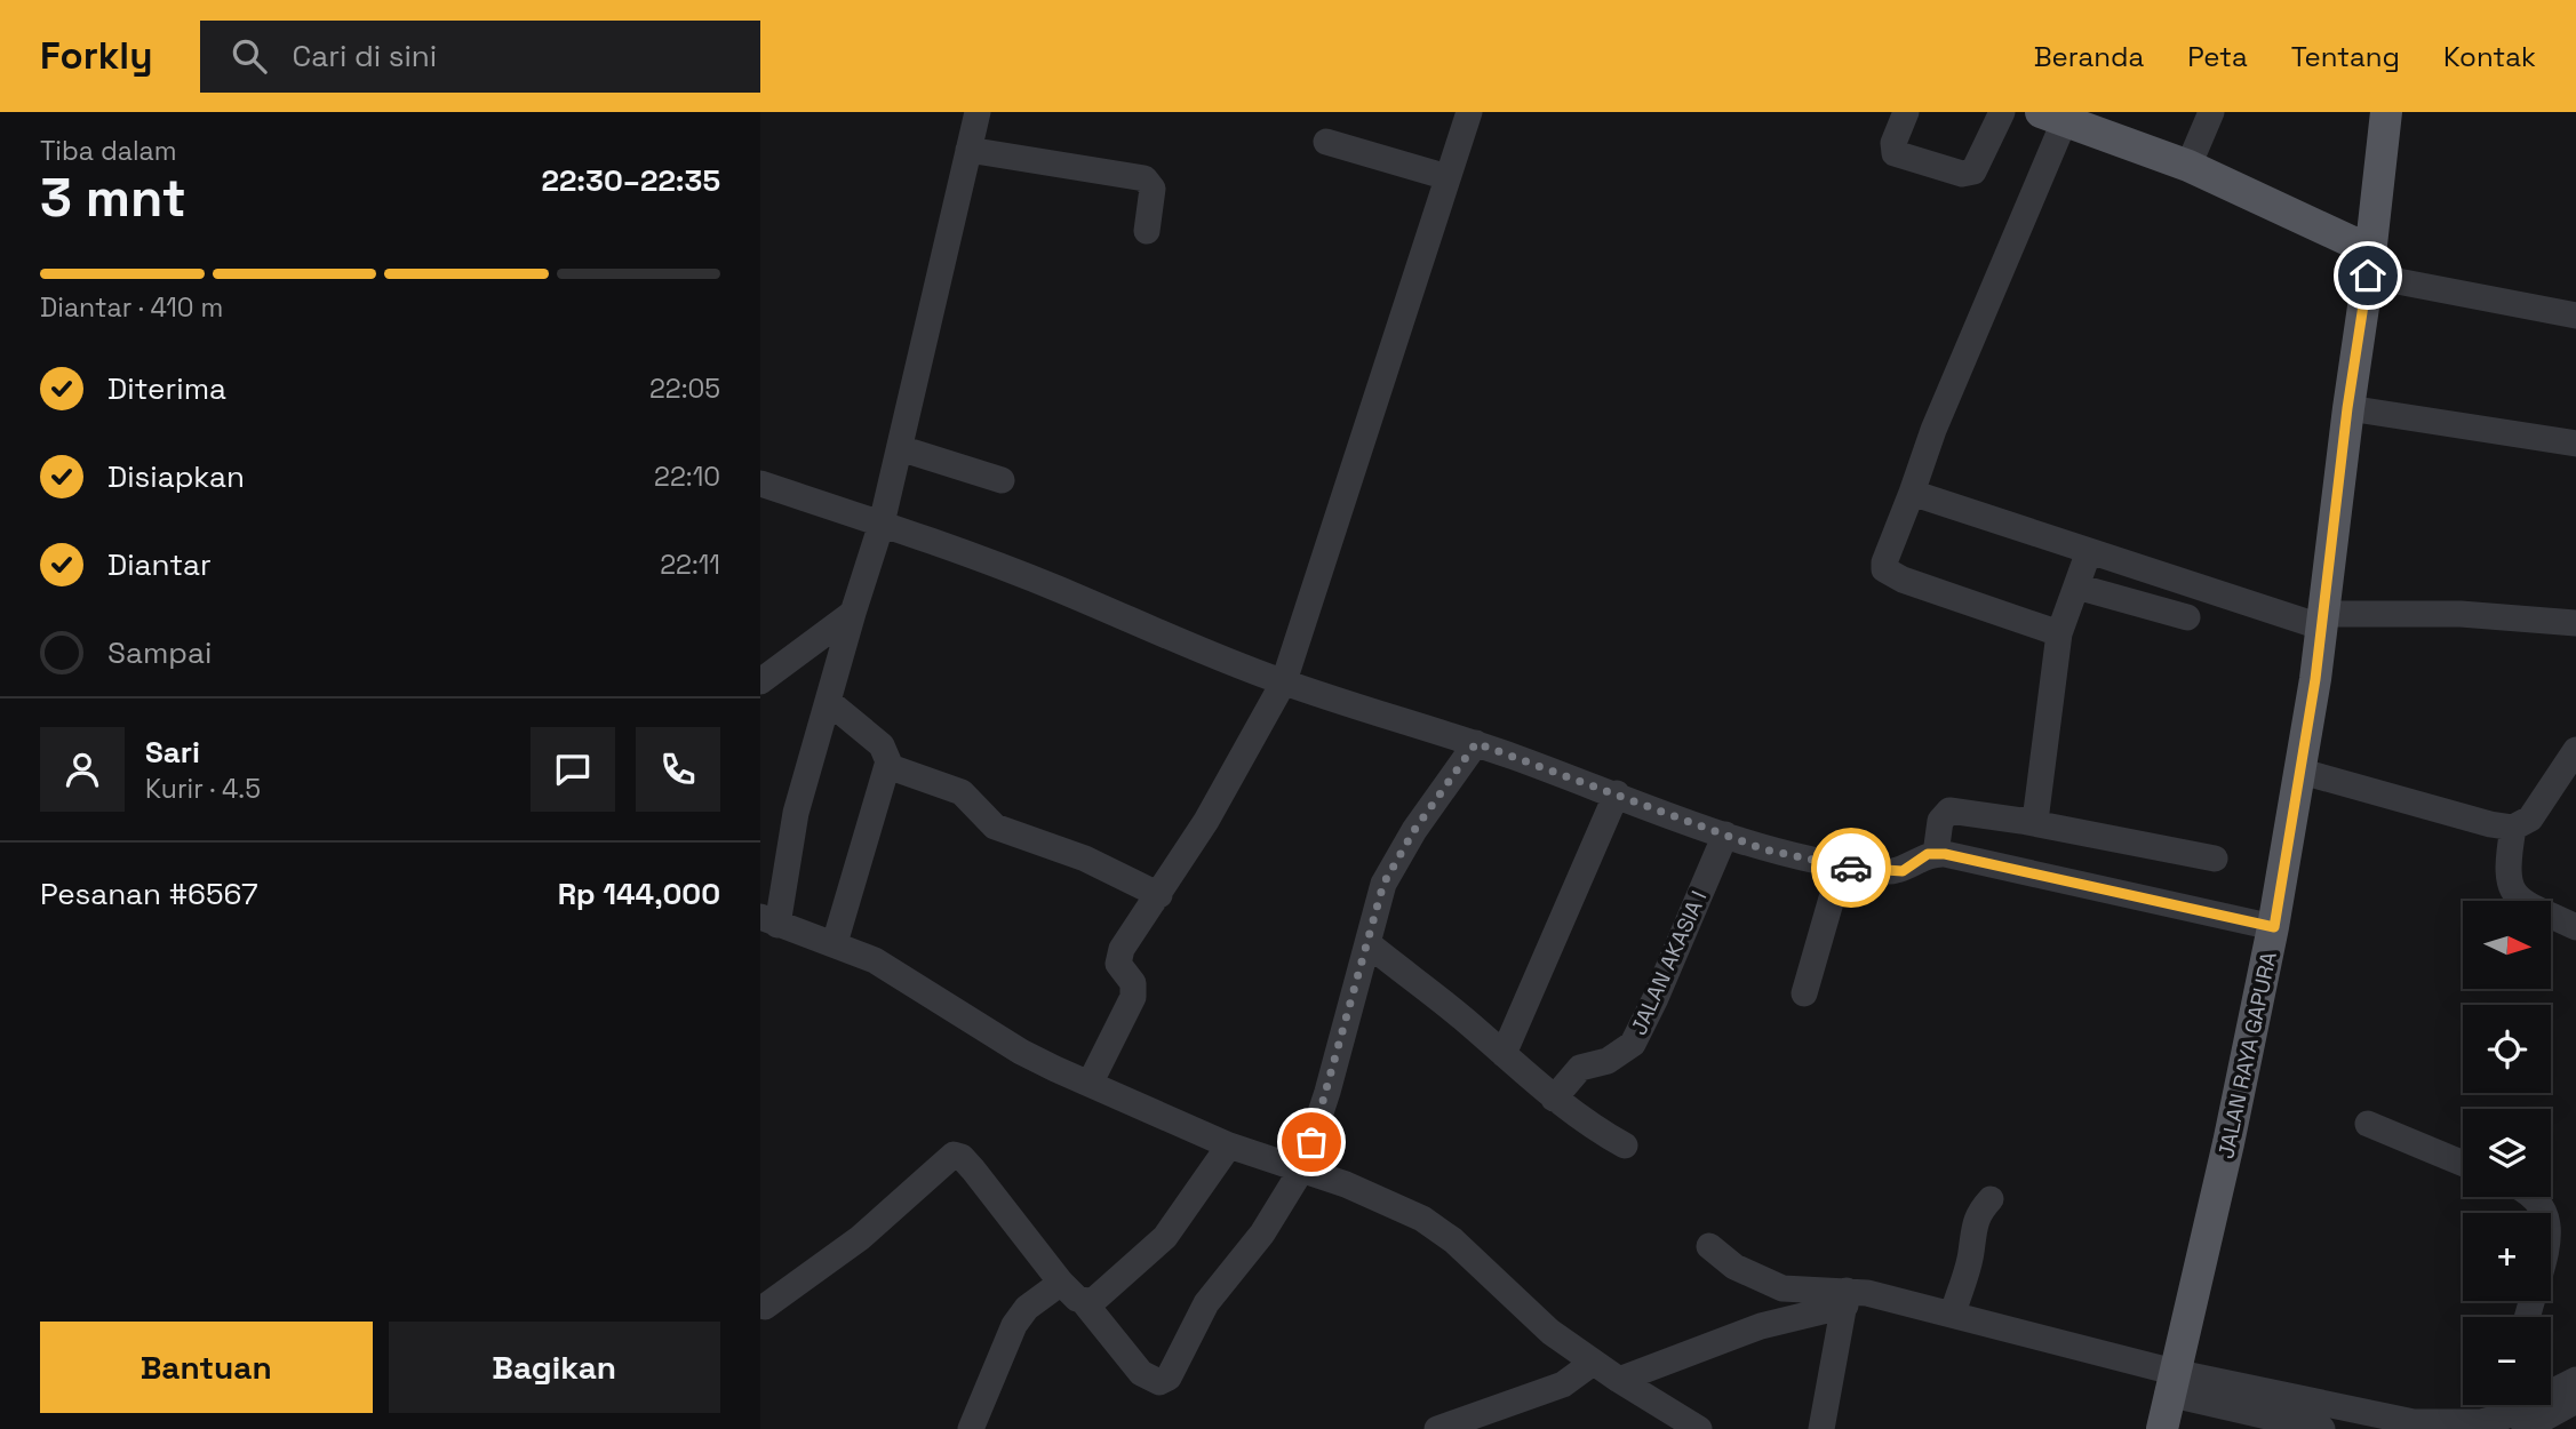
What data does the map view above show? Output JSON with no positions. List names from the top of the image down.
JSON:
{
  "streets": {
    "main road": ["JALAN RAYA GAPURA"],
    "street": ["JALAN AKASIA I"]
  },
  "north": "right",
  "page": {
    "header": "Forkly",
    "search": "Cari di sini",
    "nav": [
      "Beranda",
      "Peta",
      "Tentang",
      "Kontak"
    ],
    "heading": ["3 mnt", "Tiba dalam", "22:30–22:35"],
    "panel": [
      "Sari",
      "Kurir · 4.5",
      "Pesanan #6567",
      "Rp 144,000"
    ],
    "bar": "Diantar · 410 m",
    "list": [
      ["Diterima", "22:05"],
      ["Disiapkan", "22:10"],
      ["Diantar", "22:11"],
      "Sampai"
    ],
    "map_buttons": ["+", "−"],
    "buttons": ["Bantuan", "Bagikan"]
  }
}
